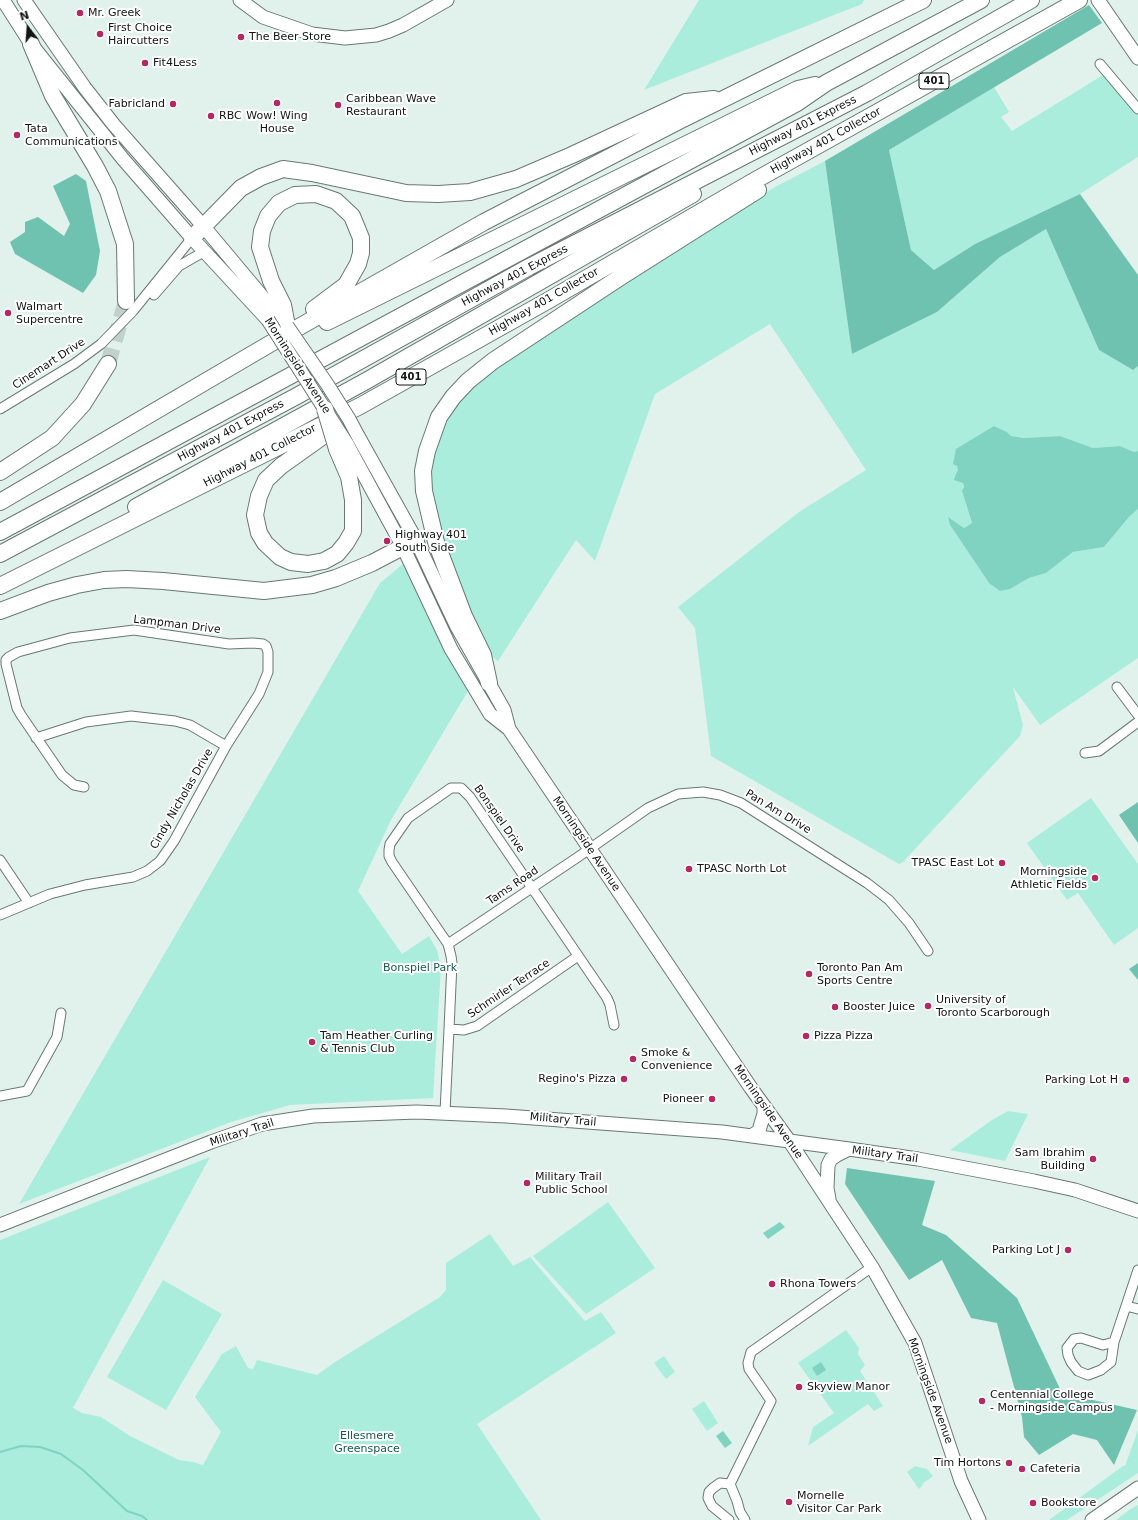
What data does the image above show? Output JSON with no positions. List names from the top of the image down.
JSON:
{
  "streets": {
    "highway": ["401", "Highway 401 Express", "Highway 401 Collector"],
    "main road": ["Morningside Avenue", "Military Trail"],
    "street": [
      "Cinemart Drive",
      "Lampman Drive",
      "Cindy Nicholas Drive",
      "Pan Am Drive",
      "Bonspiel Drive",
      "Tams Road",
      "Schmirler Terrace"
    ]
  },
  "crossings": [
    ["Cinemart Drive", "Morningside Avenue"],
    ["Morningside Avenue", "Pan Am Drive"],
    ["Morningside Avenue", "Tams Road"],
    ["Morningside Avenue", "Military Trail"],
    ["Lampman Drive", "Cindy Nicholas Drive"],
    ["Pan Am Drive", "Tams Road"],
    ["Bonspiel Drive", "Tams Road"],
    ["Bonspiel Drive", "Schmirler Terrace"],
    ["Bonspiel Drive", "Military Trail"]
  ],
  "parks": ["Bonspiel Park", "Ellesmere Greenspace"],
  "places": [
    "Mr. Greek",
    "First Choice Haircutters",
    "The Beer Store",
    "Fit4Less",
    "Wow! Wing House",
    "Fabricland",
    "Caribbean Wave Restaurant",
    "RBC",
    "Tata Communications",
    "Walmart Supercentre",
    "Highway 401 South Side",
    "TPASC East Lot",
    "TPASC North Lot",
    "Morningside Athletic Fields",
    "Toronto Pan Am Sports Centre",
    "University of Toronto Scarborough",
    "Booster Juice",
    "Pizza Pizza",
    "Tam Heather Curling & Tennis Club",
    "Smoke & Convenience",
    "Regino's Pizza",
    "Parking Lot H",
    "Pioneer",
    "Sam Ibrahim Building",
    "Military Trail Public School",
    "Parking Lot J",
    "Rhona Towers",
    "Skyview Manor",
    "Centennial College - Morningside Campus",
    "Tim Hortons",
    "Cafeteria",
    "Mornelle Visitor Car Park",
    "Bookstore"
  ],
  "north": "top"
}
